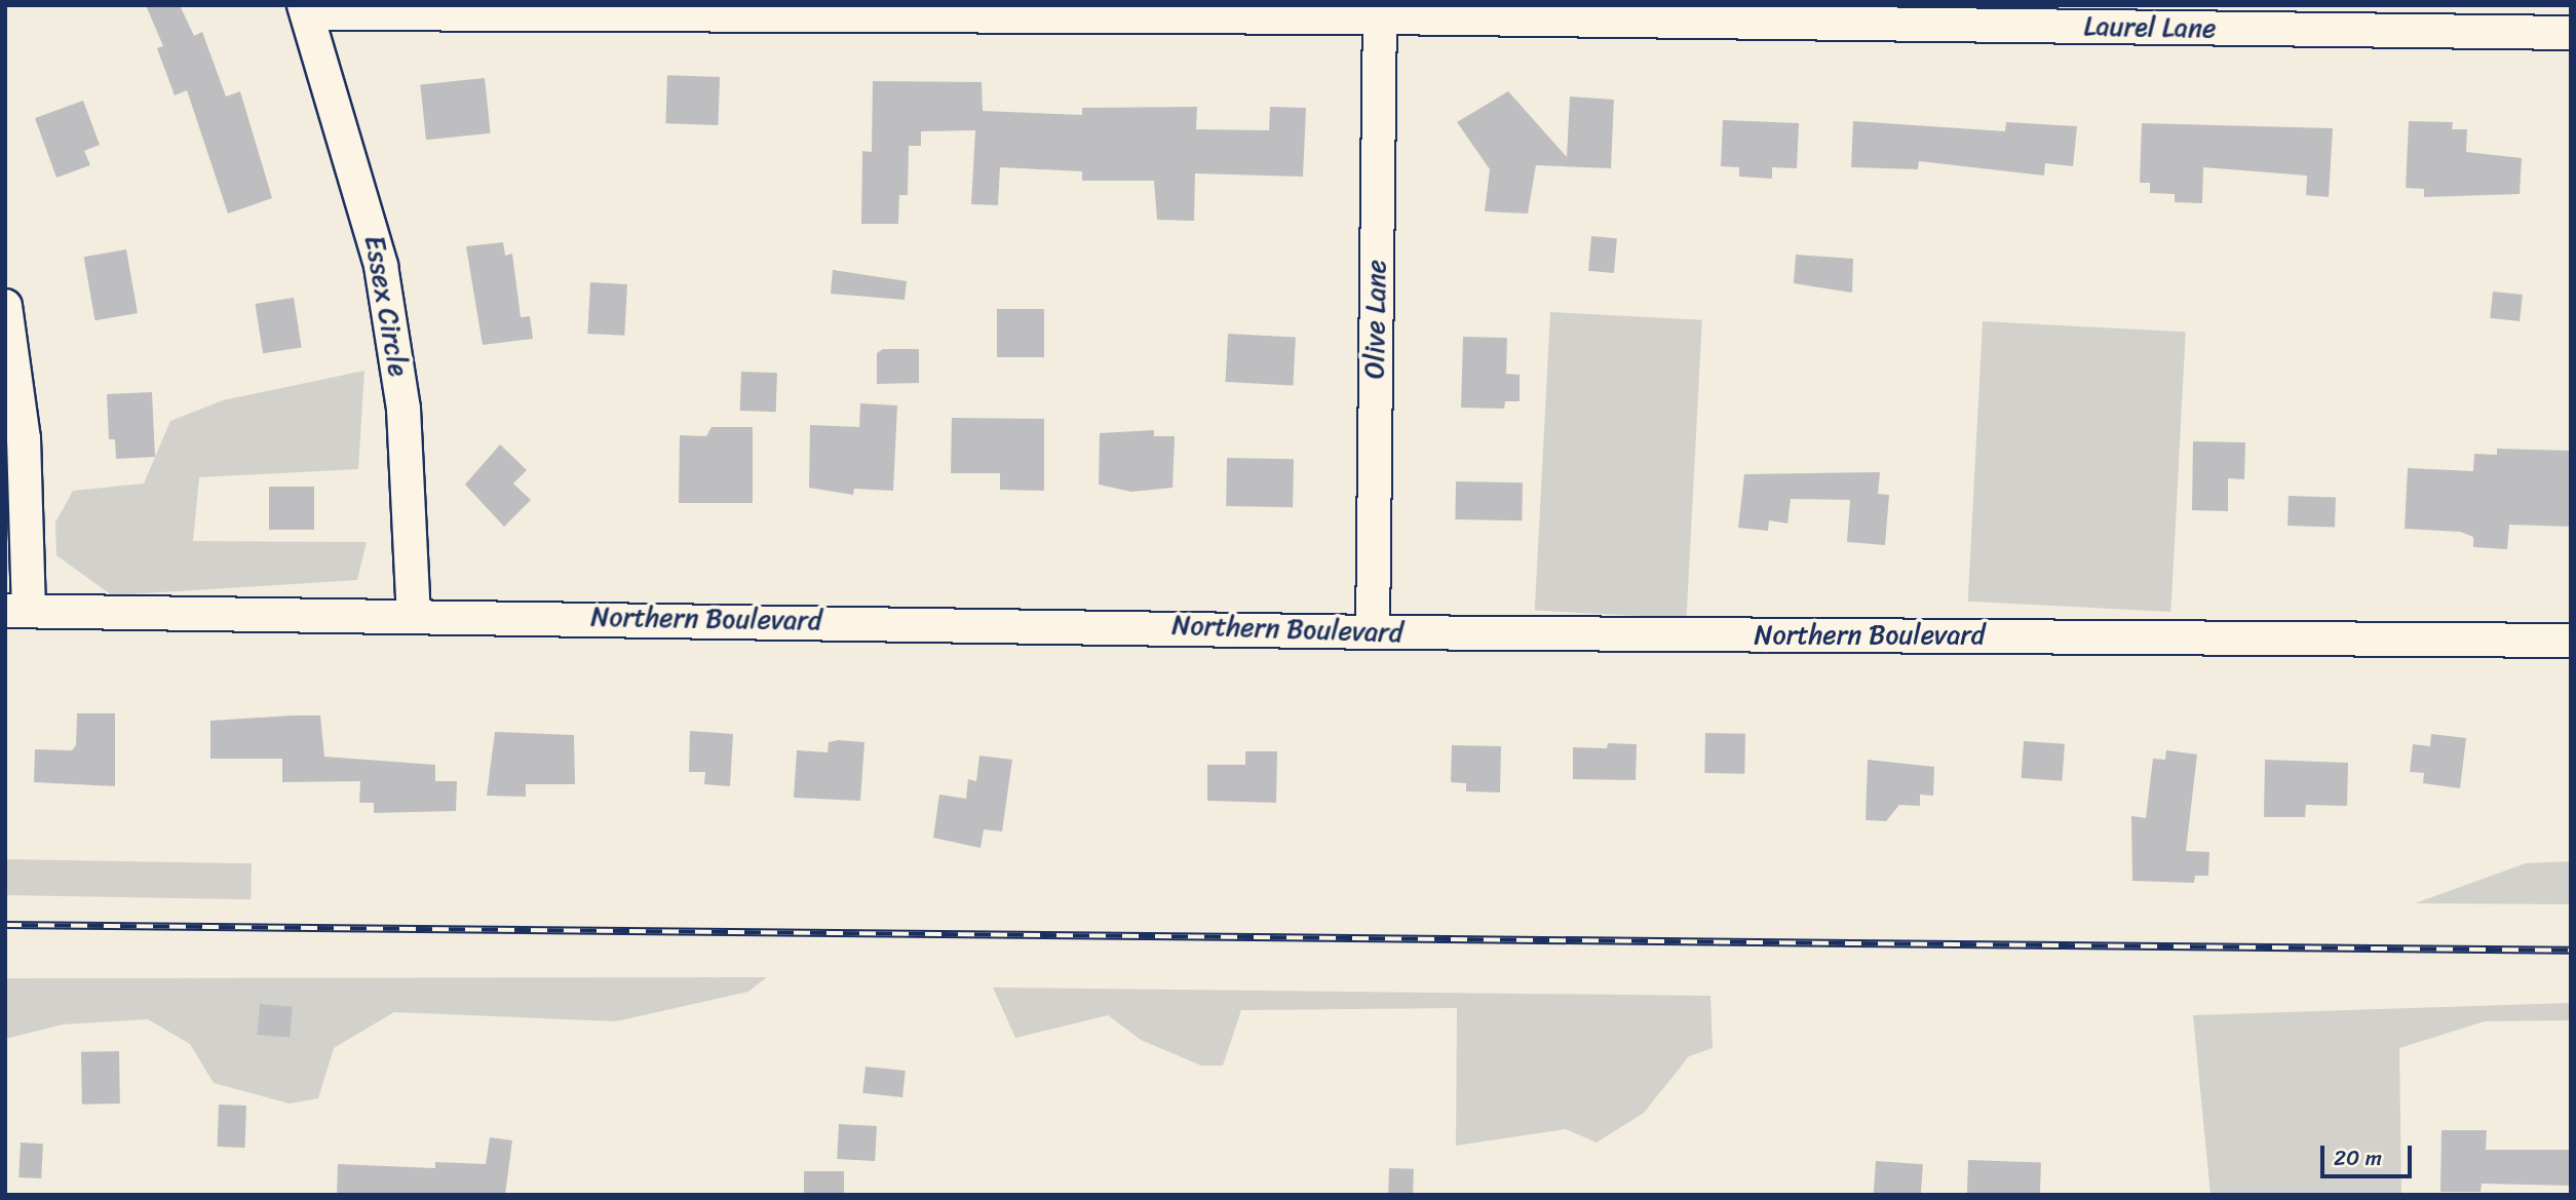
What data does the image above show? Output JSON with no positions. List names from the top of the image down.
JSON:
{
  "streets": {
    "street": [
      "Laurel Lane",
      "Essex Circle",
      "Olive Lane",
      "Northern Boulevard"
    ]
  },
  "crossings": [
    ["Laurel Lane", "Essex Circle"],
    ["Laurel Lane", "Olive Lane"],
    ["Essex Circle", "Northern Boulevard"],
    ["Olive Lane", "Northern Boulevard"]
  ],
  "scale_bar": "20 m"
}
